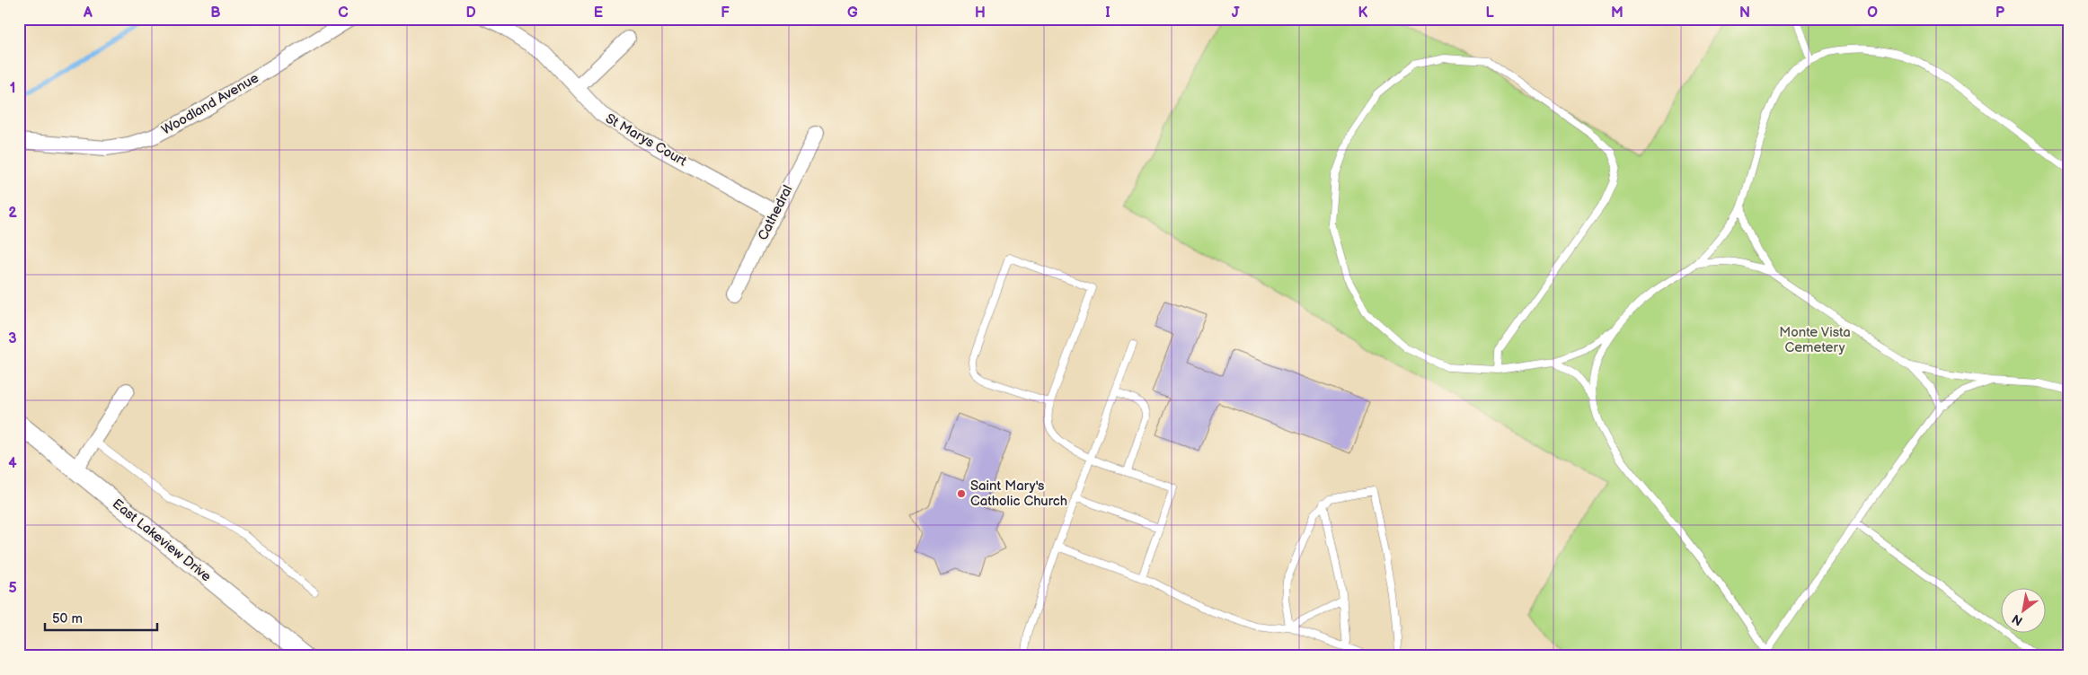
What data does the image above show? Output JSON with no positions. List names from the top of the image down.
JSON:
{
  "streets": {
    "street": [
      "Woodland Avenue",
      "St Marys Court",
      "Cathedral",
      "East Lakeview Drive"
    ]
  },
  "crossings": [
    ["St Marys Court", "Cathedral"]
  ],
  "parks": ["Monte Vista Cemetery"],
  "places": ["Saint Mary's Catholic Church"],
  "scale_bar": "50 m",
  "north": "bottom left",
  "grid": {
    "columns": [
      "A",
      "B",
      "C",
      "D",
      "E",
      "F",
      "G",
      "H",
      "I",
      "J",
      "K",
      "L",
      "M",
      "N",
      "O",
      "P"
    ],
    "rows": [
      "1",
      "2",
      "3",
      "4",
      "5"
    ]
  }
}
